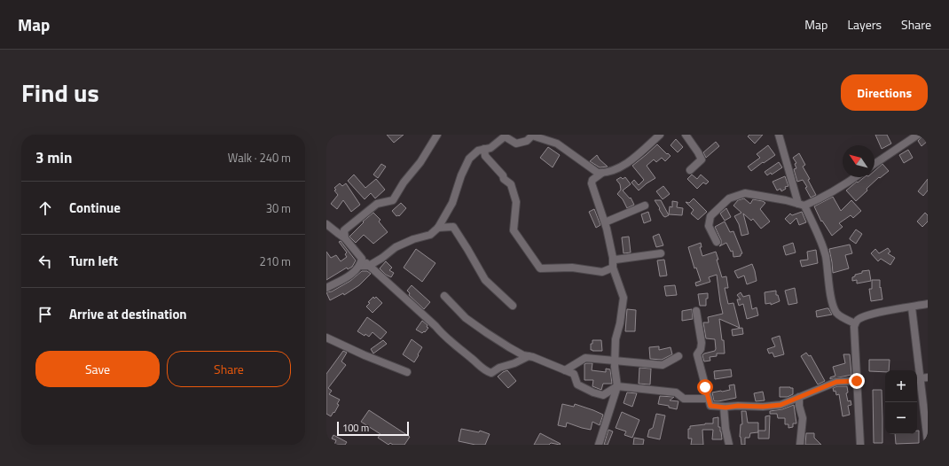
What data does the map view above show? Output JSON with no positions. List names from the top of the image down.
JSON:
{
  "scale_bar": "100 m",
  "north": "top left",
  "page": {
    "header": "Map",
    "nav": ["Map", "Layers", "Share"],
    "title": "Find us",
    "buttons": [
      "Directions",
      ["Save", "Share"]
    ],
    "heading": ["3 min", "Walk · 240 m"],
    "list": [
      ["Continue", "30 m"],
      ["Turn left", "210 m"],
      "Arrive at destination"
    ],
    "map_buttons": ["+", "−"],
    "scale": "100 m"
  }
}
